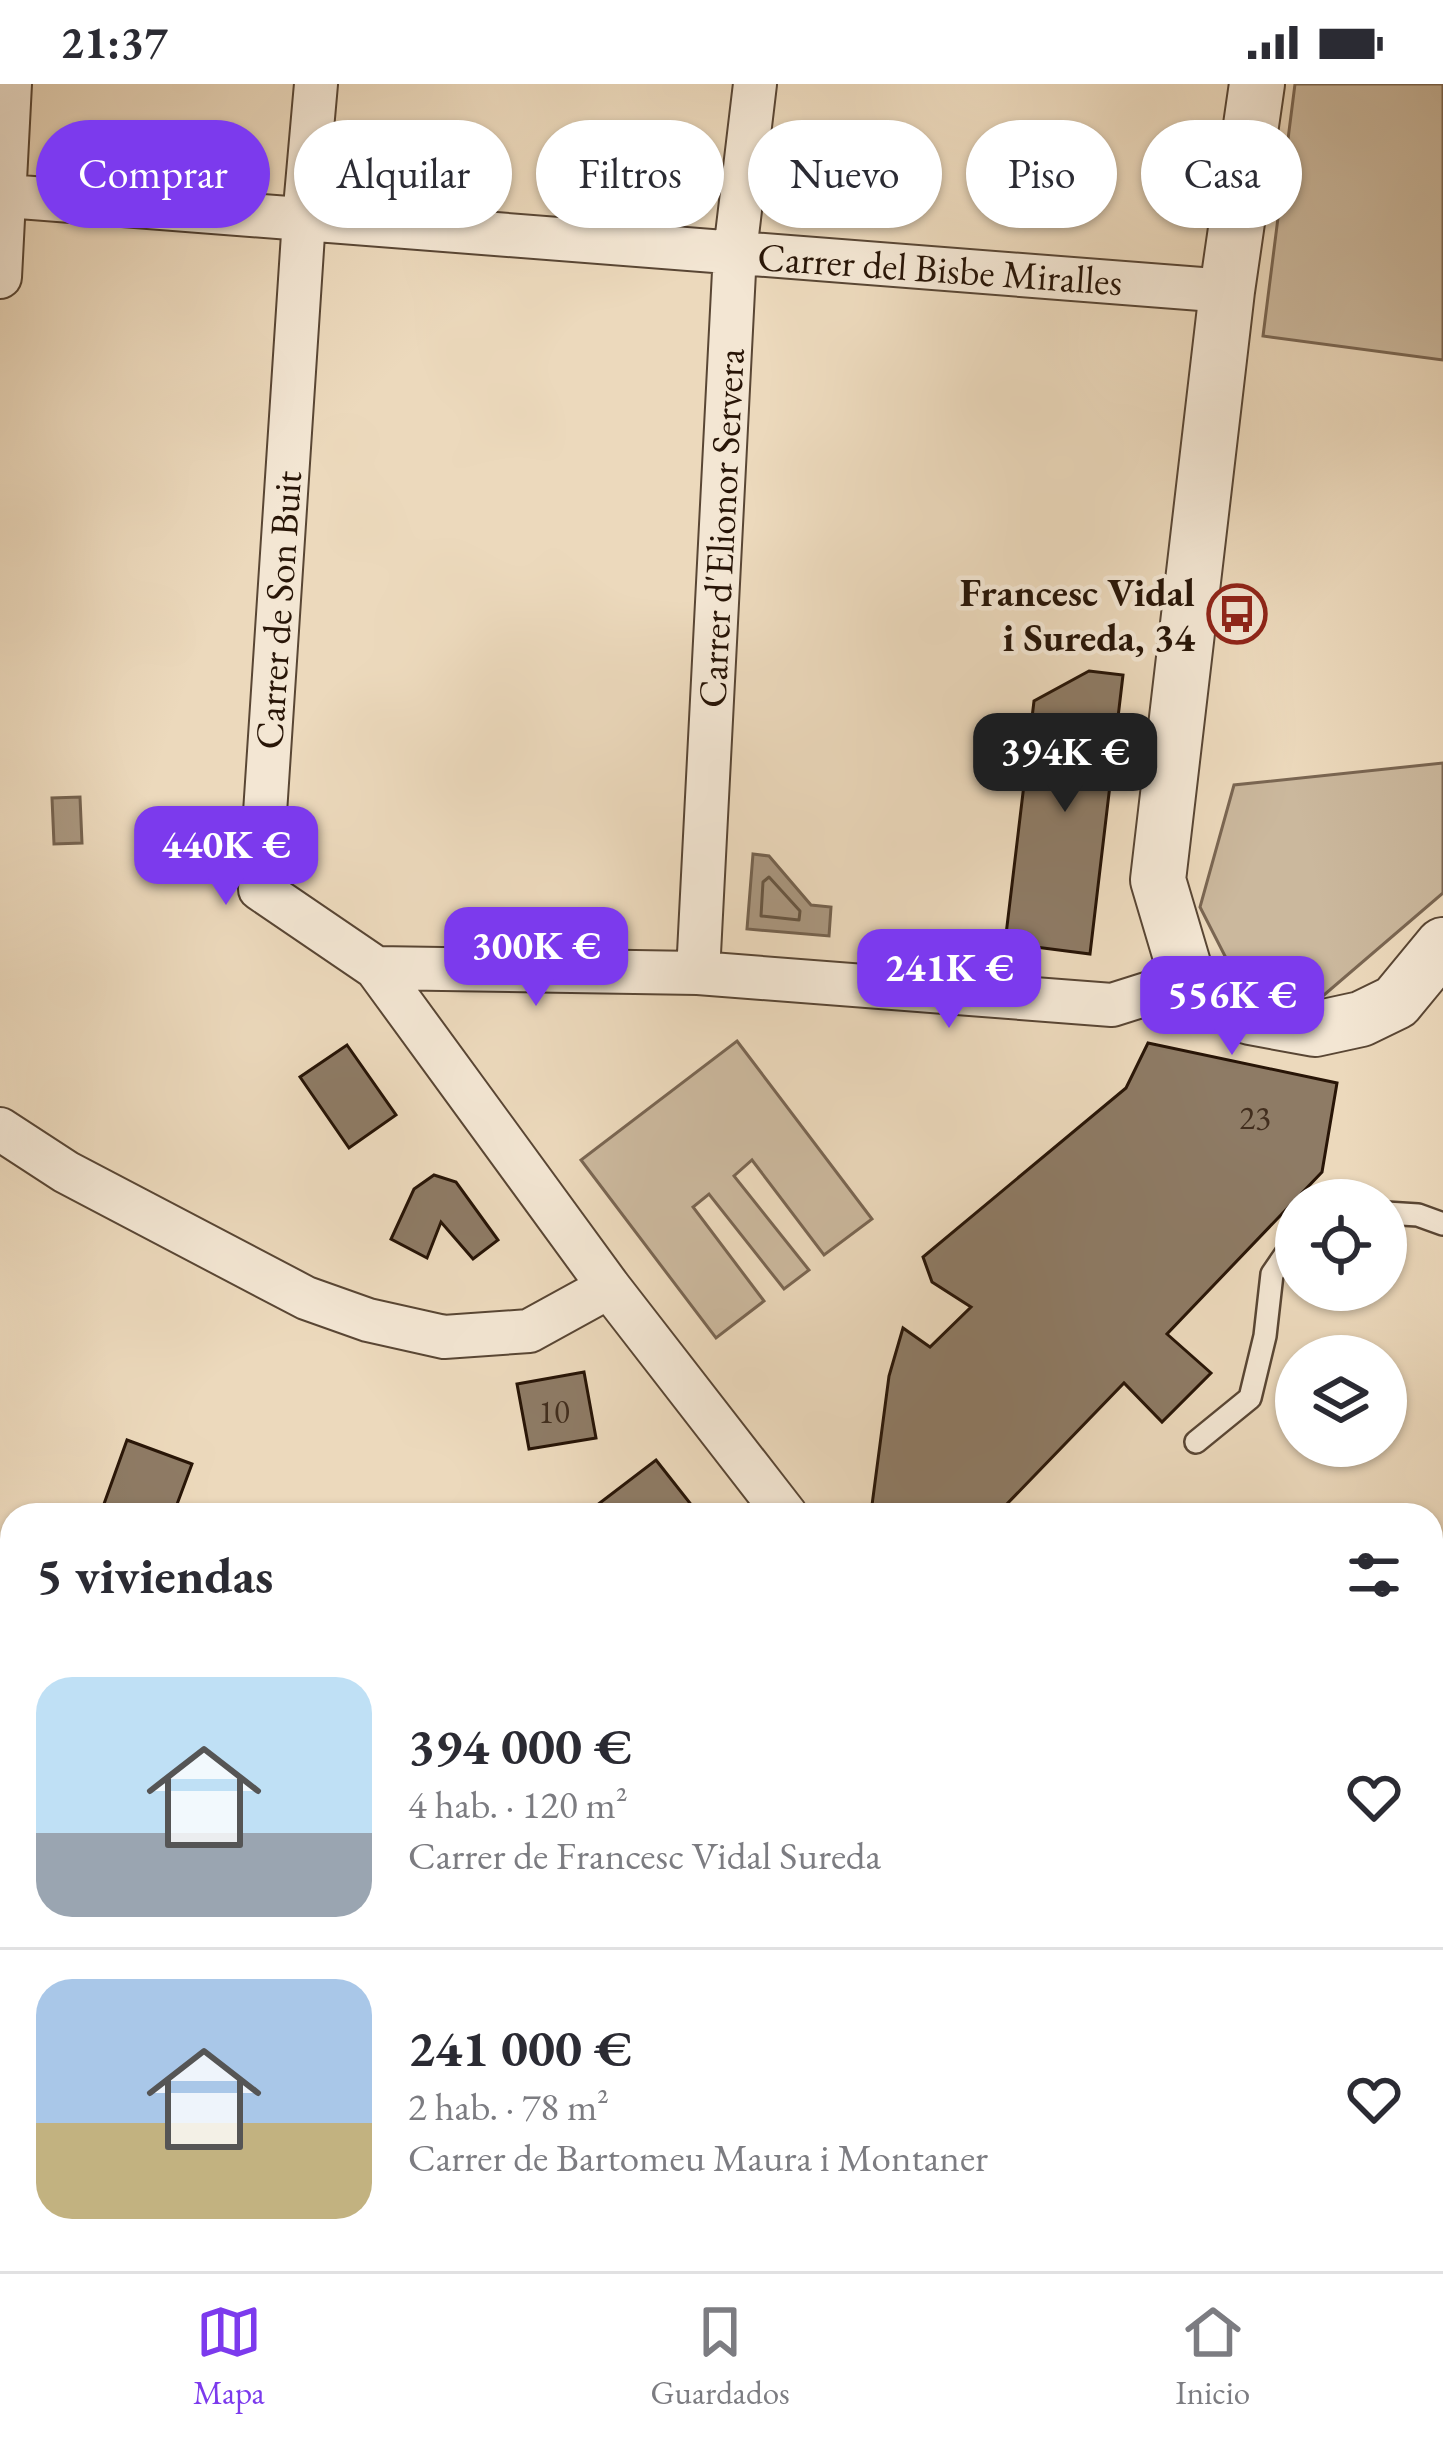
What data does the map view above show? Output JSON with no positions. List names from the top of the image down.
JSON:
{
  "streets": {
    "street": ["Carrer del Bisbe Miralles", "Carrer d'Elionor Servera", "Carrer de Son Buit"]
  },
  "crossings": [
    ["Carrer del Bisbe Miralles", "Carrer d'Elionor Servera"]
  ],
  "places": {
    "bus stop": ["Francesc Vidal i Sureda, 34"]
  },
  "house_numbers": ["23", "10"],
  "page": {
    "status": "21:37",
    "chip": [
      "Comprar",
      "Alquilar",
      "Filtros",
      "Nuevo",
      "Piso",
      "Casa"
    ],
    "price": [
      "394K €",
      "440K €",
      "300K €",
      "241K €",
      "556K €"
    ],
    "heading": "5 viviendas",
    "list": [
      {
        "name": "394 000 €",
        "note": "4 hab. · 120 m² · Carrer de Francesc Vidal Sureda"
      },
      {
        "name": "241 000 €",
        "note": "2 hab. · 78 m² · Carrer de Bartomeu Maura i Montaner"
      }
    ],
    "tabs": ["Mapa", "Guardados", "Inicio"]
  }
}
